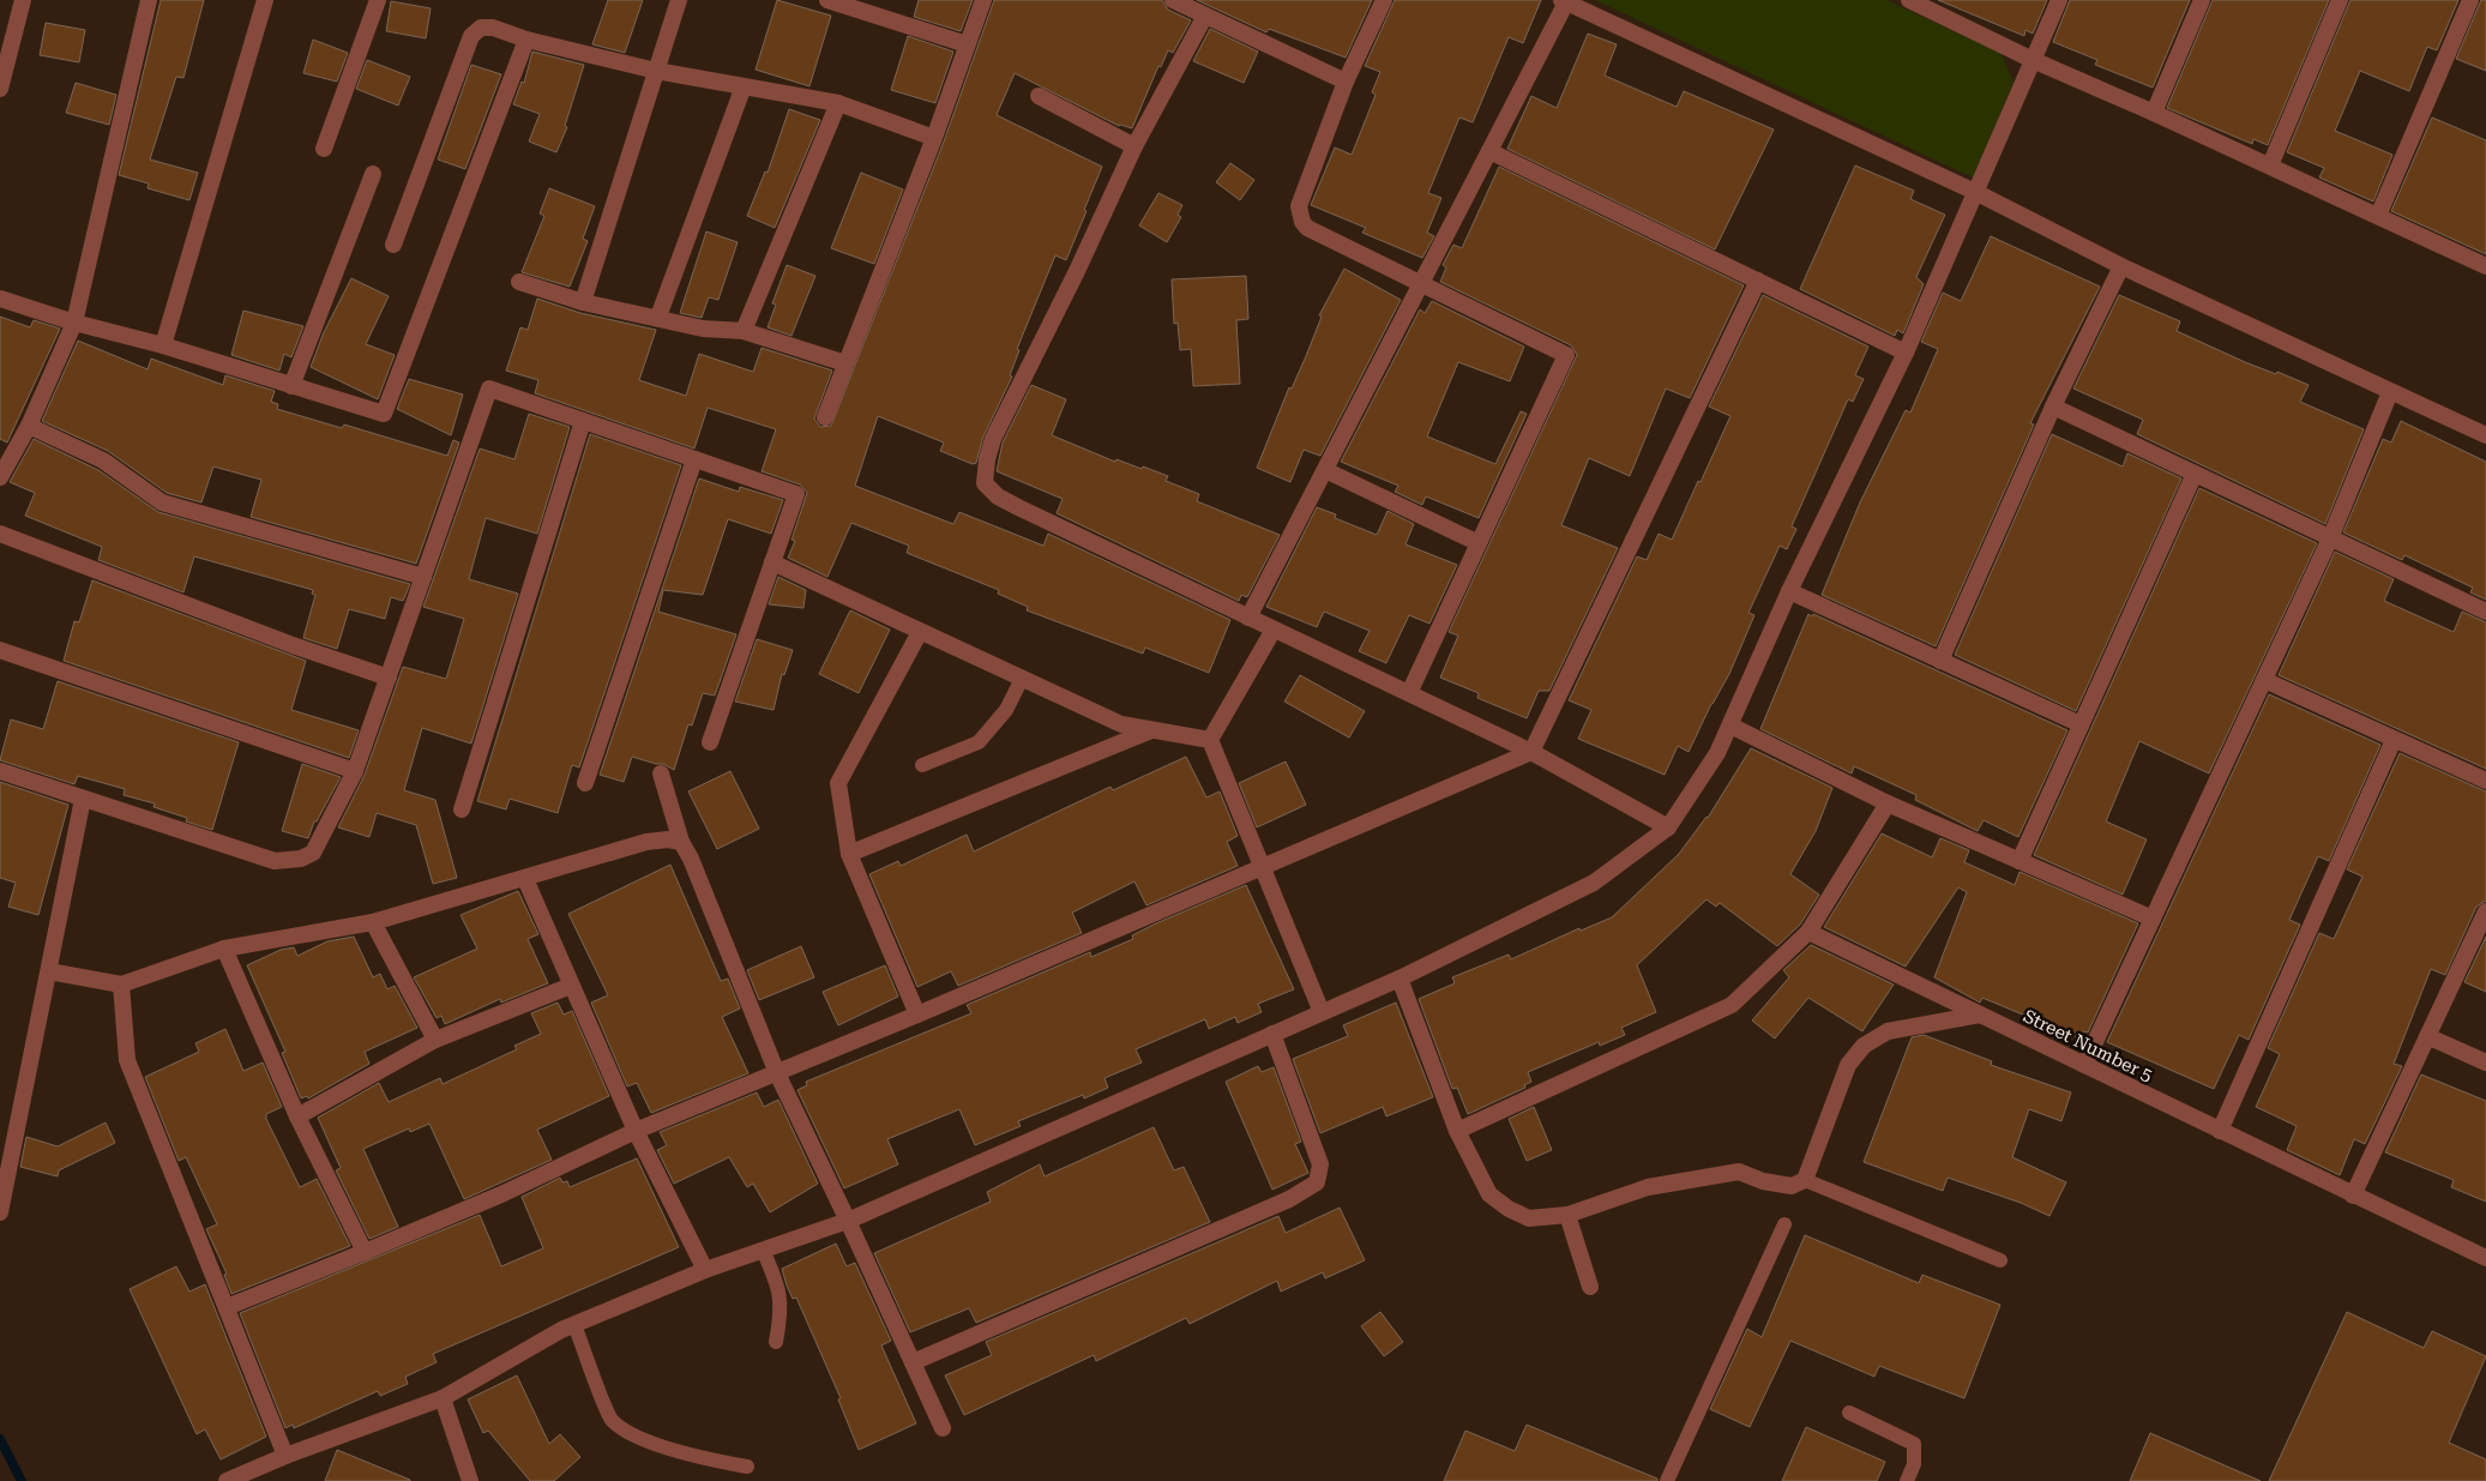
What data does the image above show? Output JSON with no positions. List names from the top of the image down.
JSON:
{
  "streets": {
    "street": ["Street Number 5"]
  }
}
